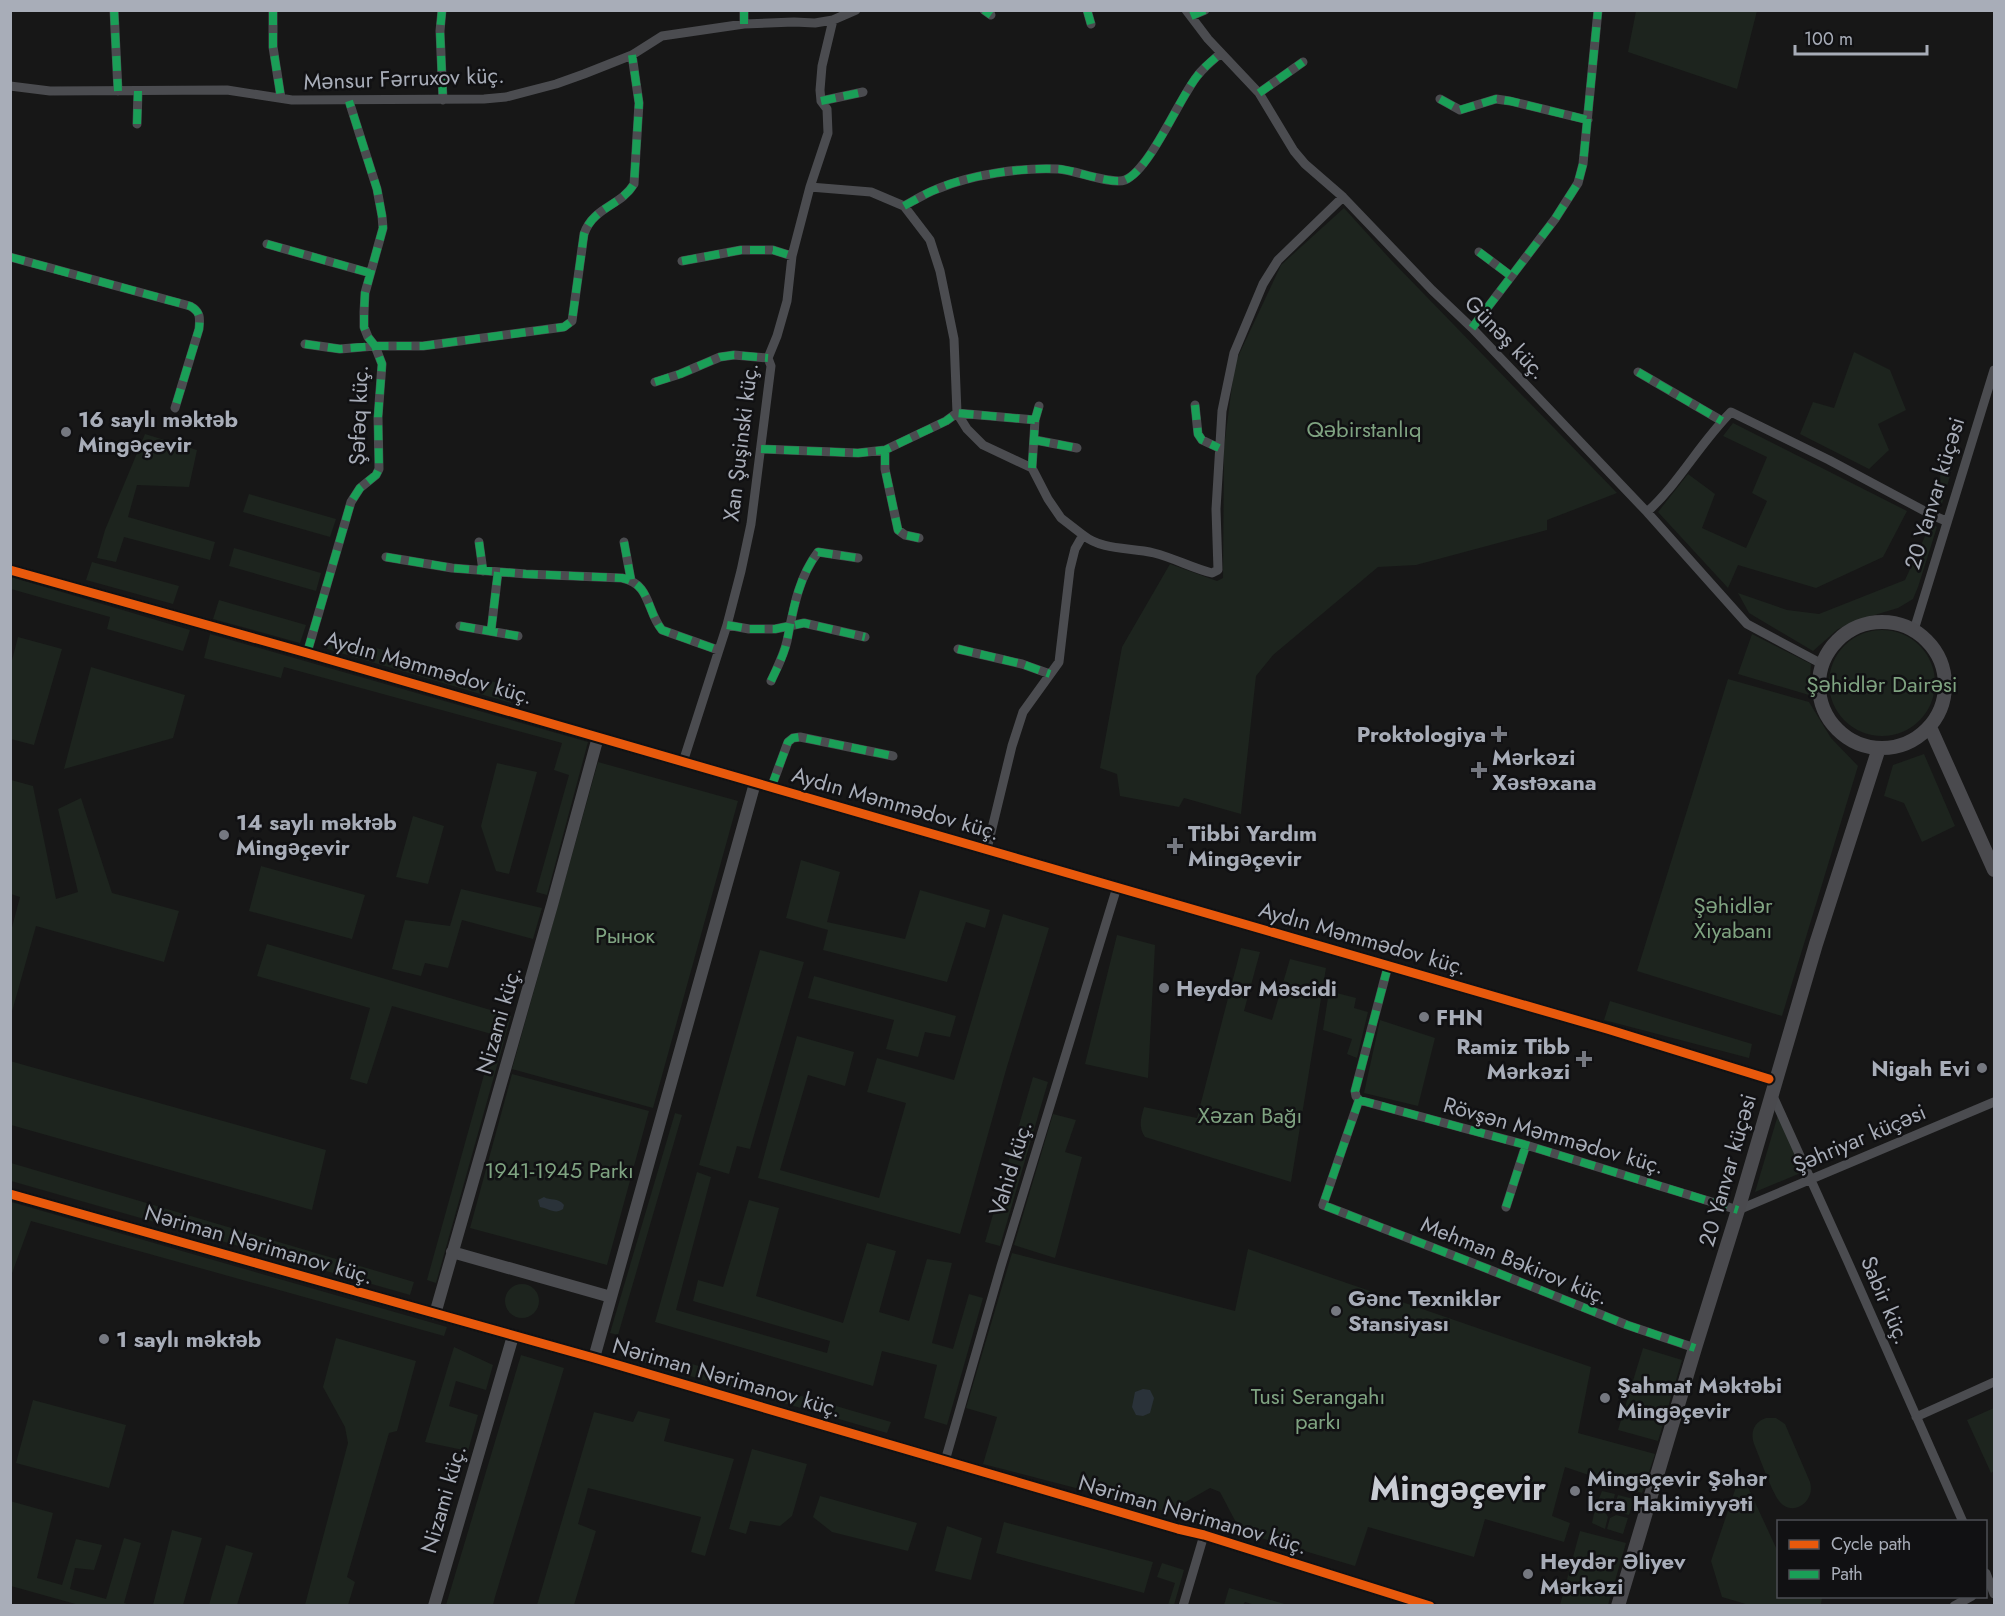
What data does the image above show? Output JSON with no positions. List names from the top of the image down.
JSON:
{
  "streets": {
    "main road": ["20 Yanvar küçəsi"],
    "street": [
      "Mənsur Fərruxov küç.",
      "Günəş küç.",
      "Şəfəq küç.",
      "Xan Şuşinski küç.",
      "Aydın Məmmədov küç.",
      "Nizami küç.",
      "Rövşən Məmmədov küç.",
      "Şəhriyar küçəsi",
      "Vahid küç.",
      "Nəriman Nərimanov küç.",
      "Mehman Bəkirov küç.",
      "Sabir küç."
    ]
  },
  "crossings": [
    ["Mənsur Fərruxov küç.", "Şəfəq küç."],
    ["Mənsur Fərruxov küç.", "Xan Şuşinski küç."],
    ["Günəş küç.", "20 Yanvar küçəsi"],
    ["Şəfəq küç.", "Aydın Məmmədov küç."],
    ["Xan Şuşinski küç.", "Aydın Məmmədov küç."],
    ["20 Yanvar küçəsi", "Rövşən Məmmədov küç."],
    ["20 Yanvar küçəsi", "Şəhriyar küçəsi"],
    ["20 Yanvar küçəsi", "Mehman Bəkirov küç."],
    ["20 Yanvar küçəsi", "Sabir küç."],
    ["Aydın Məmmədov küç.", "Nizami küç."],
    ["Aydın Məmmədov küç.", "Vahid küç."],
    ["Nizami küç.", "Nəriman Nərimanov küç."],
    ["Rövşən Məmmədov küç.", "Şəhriyar küçəsi"],
    ["Rövşən Məmmədov küç.", "Mehman Bəkirov küç."],
    ["Şəhriyar küçəsi", "Sabir küç."],
    ["Vahid küç.", "Nəriman Nərimanov küç."]
  ],
  "districts": ["Mingəçevir"],
  "parks": [
    "Qəbirstanlıq",
    "Şəhidlər Dairəsi",
    "Şəhidlər Xiyabanı",
    "Рынок",
    "Xəzan Bağı",
    "1941-1945 Parkı",
    "Tusi Serangahı parkı"
  ],
  "places": {
    "other": [
      "16 saylı məktəb Mingəçevir",
      "14 saylı məktəb Mingəçevir",
      "Heydər Məscidi",
      "FHN",
      "Nigah Evi",
      "Gənc Texniklər Stansiyası",
      "1 saylı məktəb",
      "Şahmat Məktəbi Mingəçevir",
      "Mingəçevir Şəhər İcra Hakimiyyəti",
      "Heydər Əliyev Mərkəzi"
    ],
    "health": [
      "Proktologiya",
      "Mərkəzi Xəstəxana",
      "Tibbi Yardım Mingəçevir",
      "Ramiz Tibb Mərkəzi"
    ]
  },
  "legend": ["Cycle path", "Path"],
  "scale_bar": "100 m"
}
